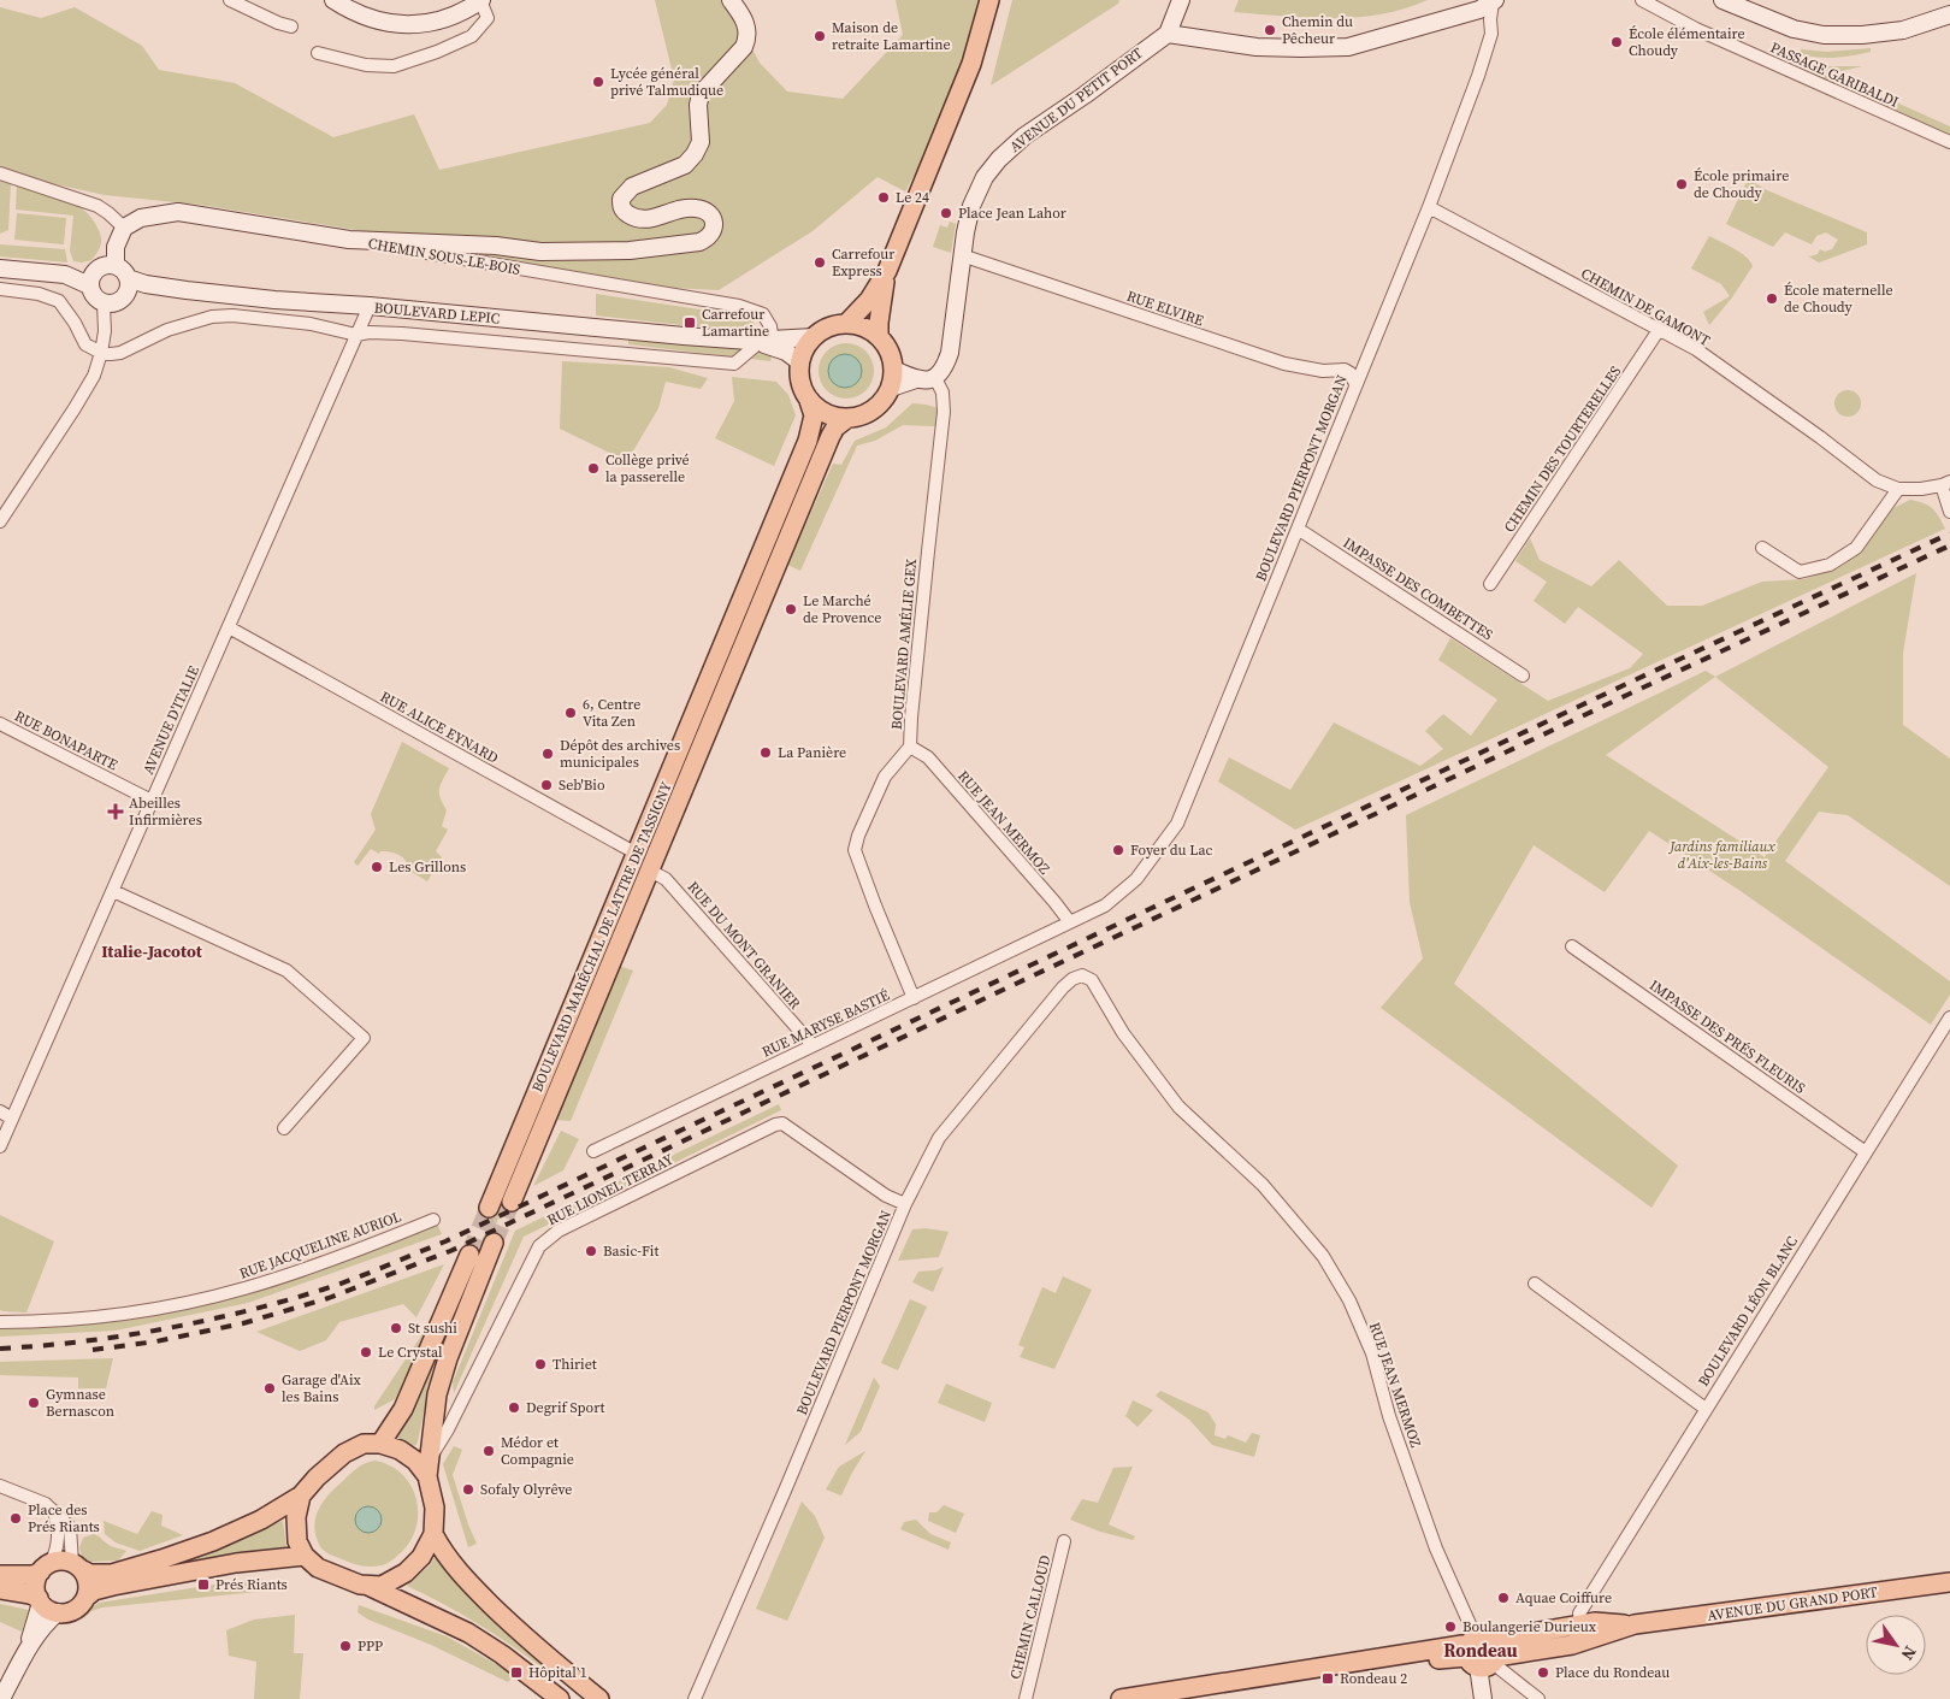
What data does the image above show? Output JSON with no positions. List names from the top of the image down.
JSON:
{
  "streets": {
    "main road": ["BOULEVARD MARÉCHAL DE LATTRE DE TASSIGNY", "AVENUE DU GRAND PORT"],
    "street": [
      "PASSAGE GARIBALDI",
      "AVENUE DU PETIT PORT",
      "CHEMIN SOUS-LE-BOIS",
      "CHEMIN DE GAMONT",
      "RUE ELVIRE",
      "BOULEVARD LEPIC",
      "CHEMIN DES TOURTERELLES",
      "BOULEVARD PIERPONT MORGAN",
      "IMPASSE DES COMBETTES",
      "BOULEVARD AMÉLIE GEX",
      "AVENUE D'ITALIE",
      "RUE ALICE EYNARD",
      "RUE BONAPARTE",
      "RUE JEAN MERMOZ",
      "RUE DU MONT GRANIER",
      "RUE MARYSE BASTIÉ",
      "IMPASSE DES PRÉS FLEURIS",
      "RUE LIONEL TERRAY",
      "RUE JACQUELINE AURIOL",
      "BOULEVARD LÉON BLANC",
      "CHEMIN CALLOUD"
    ]
  },
  "crossings": [
    ["AVENUE DU PETIT PORT", "RUE ELVIRE"],
    ["AVENUE DU PETIT PORT", "BOULEVARD AMÉLIE GEX"],
    ["CHEMIN SOUS-LE-BOIS", "BOULEVARD LEPIC"],
    ["CHEMIN DE GAMONT", "CHEMIN DES TOURTERELLES"],
    ["CHEMIN DE GAMONT", "BOULEVARD PIERPONT MORGAN"],
    ["RUE ELVIRE", "BOULEVARD PIERPONT MORGAN"],
    ["BOULEVARD LEPIC", "AVENUE D'ITALIE"],
    ["BOULEVARD PIERPONT MORGAN", "IMPASSE DES COMBETTES"],
    ["BOULEVARD PIERPONT MORGAN", "RUE JEAN MERMOZ"],
    ["BOULEVARD PIERPONT MORGAN", "RUE MARYSE BASTIÉ"],
    ["BOULEVARD PIERPONT MORGAN", "RUE LIONEL TERRAY"],
    ["BOULEVARD AMÉLIE GEX", "RUE JEAN MERMOZ"],
    ["BOULEVARD AMÉLIE GEX", "RUE MARYSE BASTIÉ"],
    ["AVENUE D'ITALIE", "RUE ALICE EYNARD"],
    ["AVENUE D'ITALIE", "RUE BONAPARTE"],
    ["RUE ALICE EYNARD", "BOULEVARD MARÉCHAL DE LATTRE DE TASSIGNY"],
    ["RUE JEAN MERMOZ", "RUE MARYSE BASTIÉ"],
    ["RUE JEAN MERMOZ", "AVENUE DU GRAND PORT"],
    ["BOULEVARD MARÉCHAL DE LATTRE DE TASSIGNY", "RUE DU MONT GRANIER"],
    ["RUE DU MONT GRANIER", "RUE MARYSE BASTIÉ"],
    ["IMPASSE DES PRÉS FLEURIS", "BOULEVARD LÉON BLANC"],
    ["BOULEVARD LÉON BLANC", "AVENUE DU GRAND PORT"]
  ],
  "districts": ["Italie-Jacotot", "Rondeau"],
  "parks": ["Jardins familiaux d'Aix-les-Bains"],
  "places": {
    "other": [
      "Chemin du Pêcheur",
      "Maison de retraite Lamartine",
      "École élémentaire Choudy",
      "Lycée général privé Talmudique",
      "École primaire de Choudy",
      "Le 24",
      "Place Jean Lahor",
      "Carrefour Express",
      "École maternelle de Choudy",
      "Collège privé la passerelle",
      "Le Marché de Provence",
      "6, Centre Vita Zen",
      "La Panière",
      "Dépôt des archives municipales",
      "Seb'Bio",
      "Foyer du Lac",
      "Les Grillons",
      "Basic-Fit",
      "St sushi",
      "Le Crystal",
      "Thiriet",
      "Garage d'Aix les Bains",
      "Gymnase Bernascon",
      "Degrif Sport",
      "Médor et Compagnie",
      "Sofaly Olyrêve",
      "Place des Prés Riants",
      "Aquae Coiffure",
      "Boulangerie Durieux",
      "PPP",
      "Place du Rondeau"
    ],
    "transit": [
      "Carrefour Lamartine",
      "Prés Riants",
      "Hôpital 1",
      "Rondeau 2"
    ],
    "health": ["Abeilles Infirmières"]
  },
  "north": "bottom right"
}
